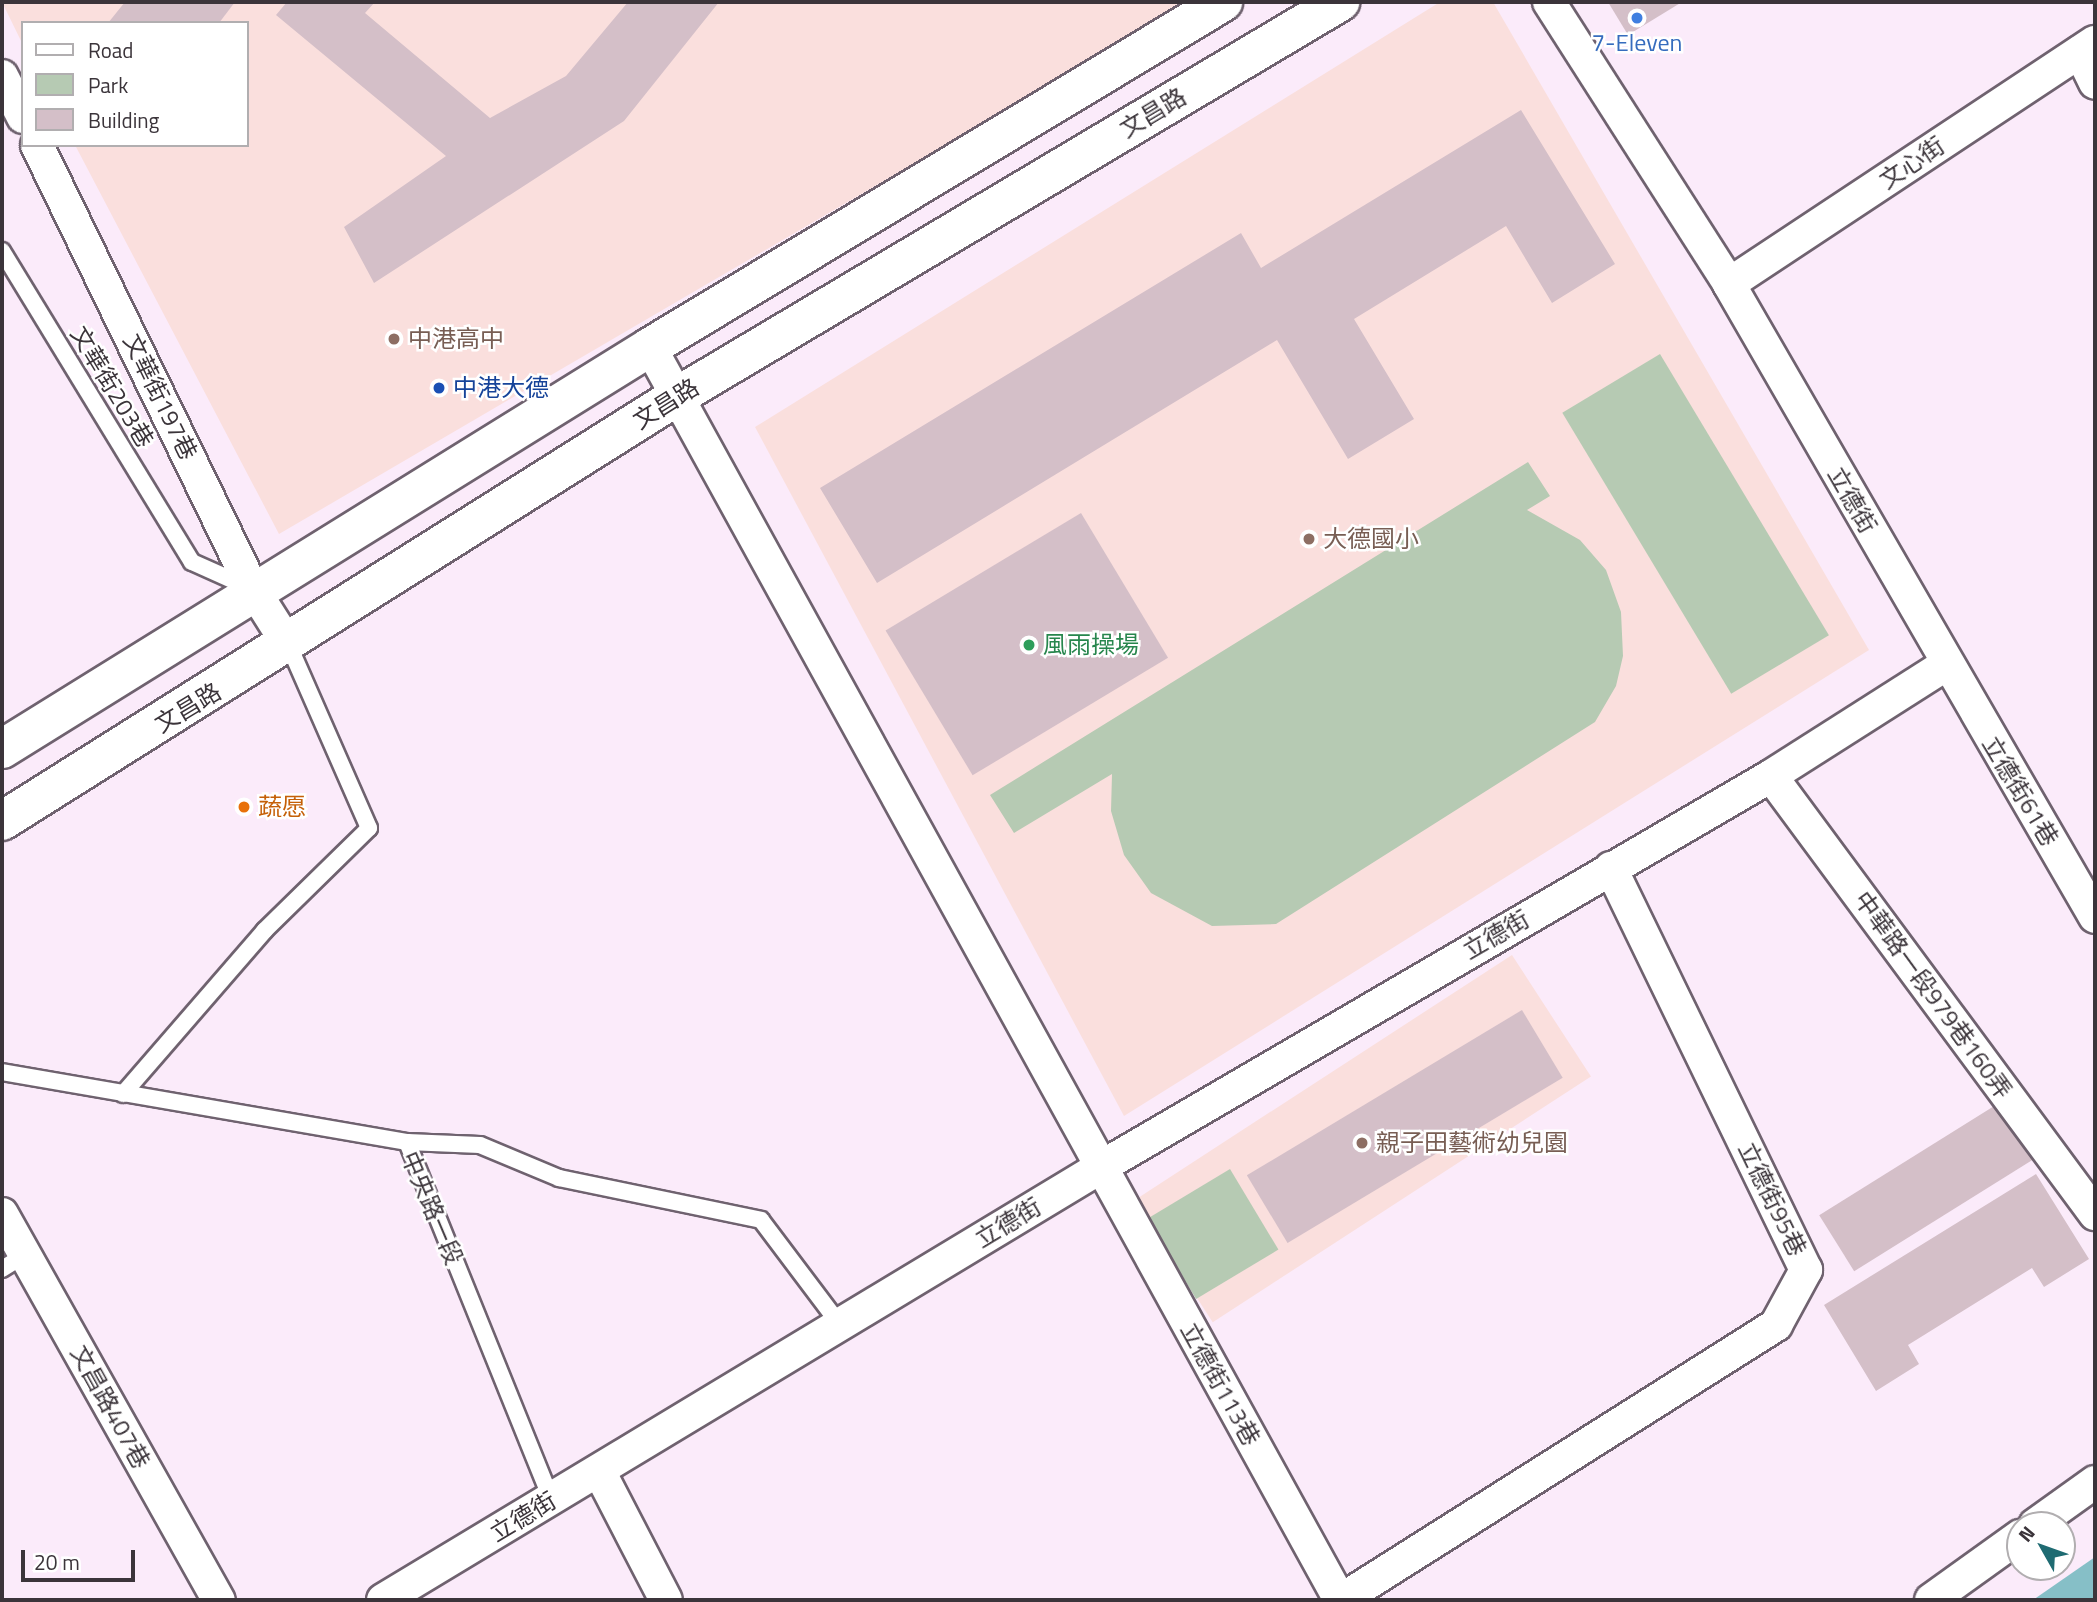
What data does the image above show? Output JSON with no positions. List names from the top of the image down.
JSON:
{
  "streets": {
    "street": [
      "文昌路",
      "文心街",
      "文華街197巷",
      "立德街",
      "立德街61巷",
      "中華路一段979巷160弄",
      "立德街95巷",
      "立德街113巷",
      "文昌路407巷"
    ],
    "lane": ["文華街203巷", "中央路一段"]
  },
  "crossings": [
    ["文昌路", "文華街197巷"],
    ["文昌路", "立德街113巷"],
    ["文心街", "立德街"],
    ["文華街203巷", "文華街197巷"],
    ["立德街", "立德街61巷"],
    ["立德街", "中華路一段979巷160弄"],
    ["立德街", "立德街95巷"],
    ["立德街", "中央路一段"],
    ["立德街", "立德街113巷"],
    ["立德街95巷", "立德街113巷"]
  ],
  "places": [
    "7-Eleven",
    "中港高中",
    "中港大德",
    "大德國小",
    "風雨操場",
    "蔬愿",
    "親子田藝術幼兒園"
  ],
  "legend": ["Road", "Park", "Building"],
  "scale_bar": "20 m",
  "north": "top left"
}
